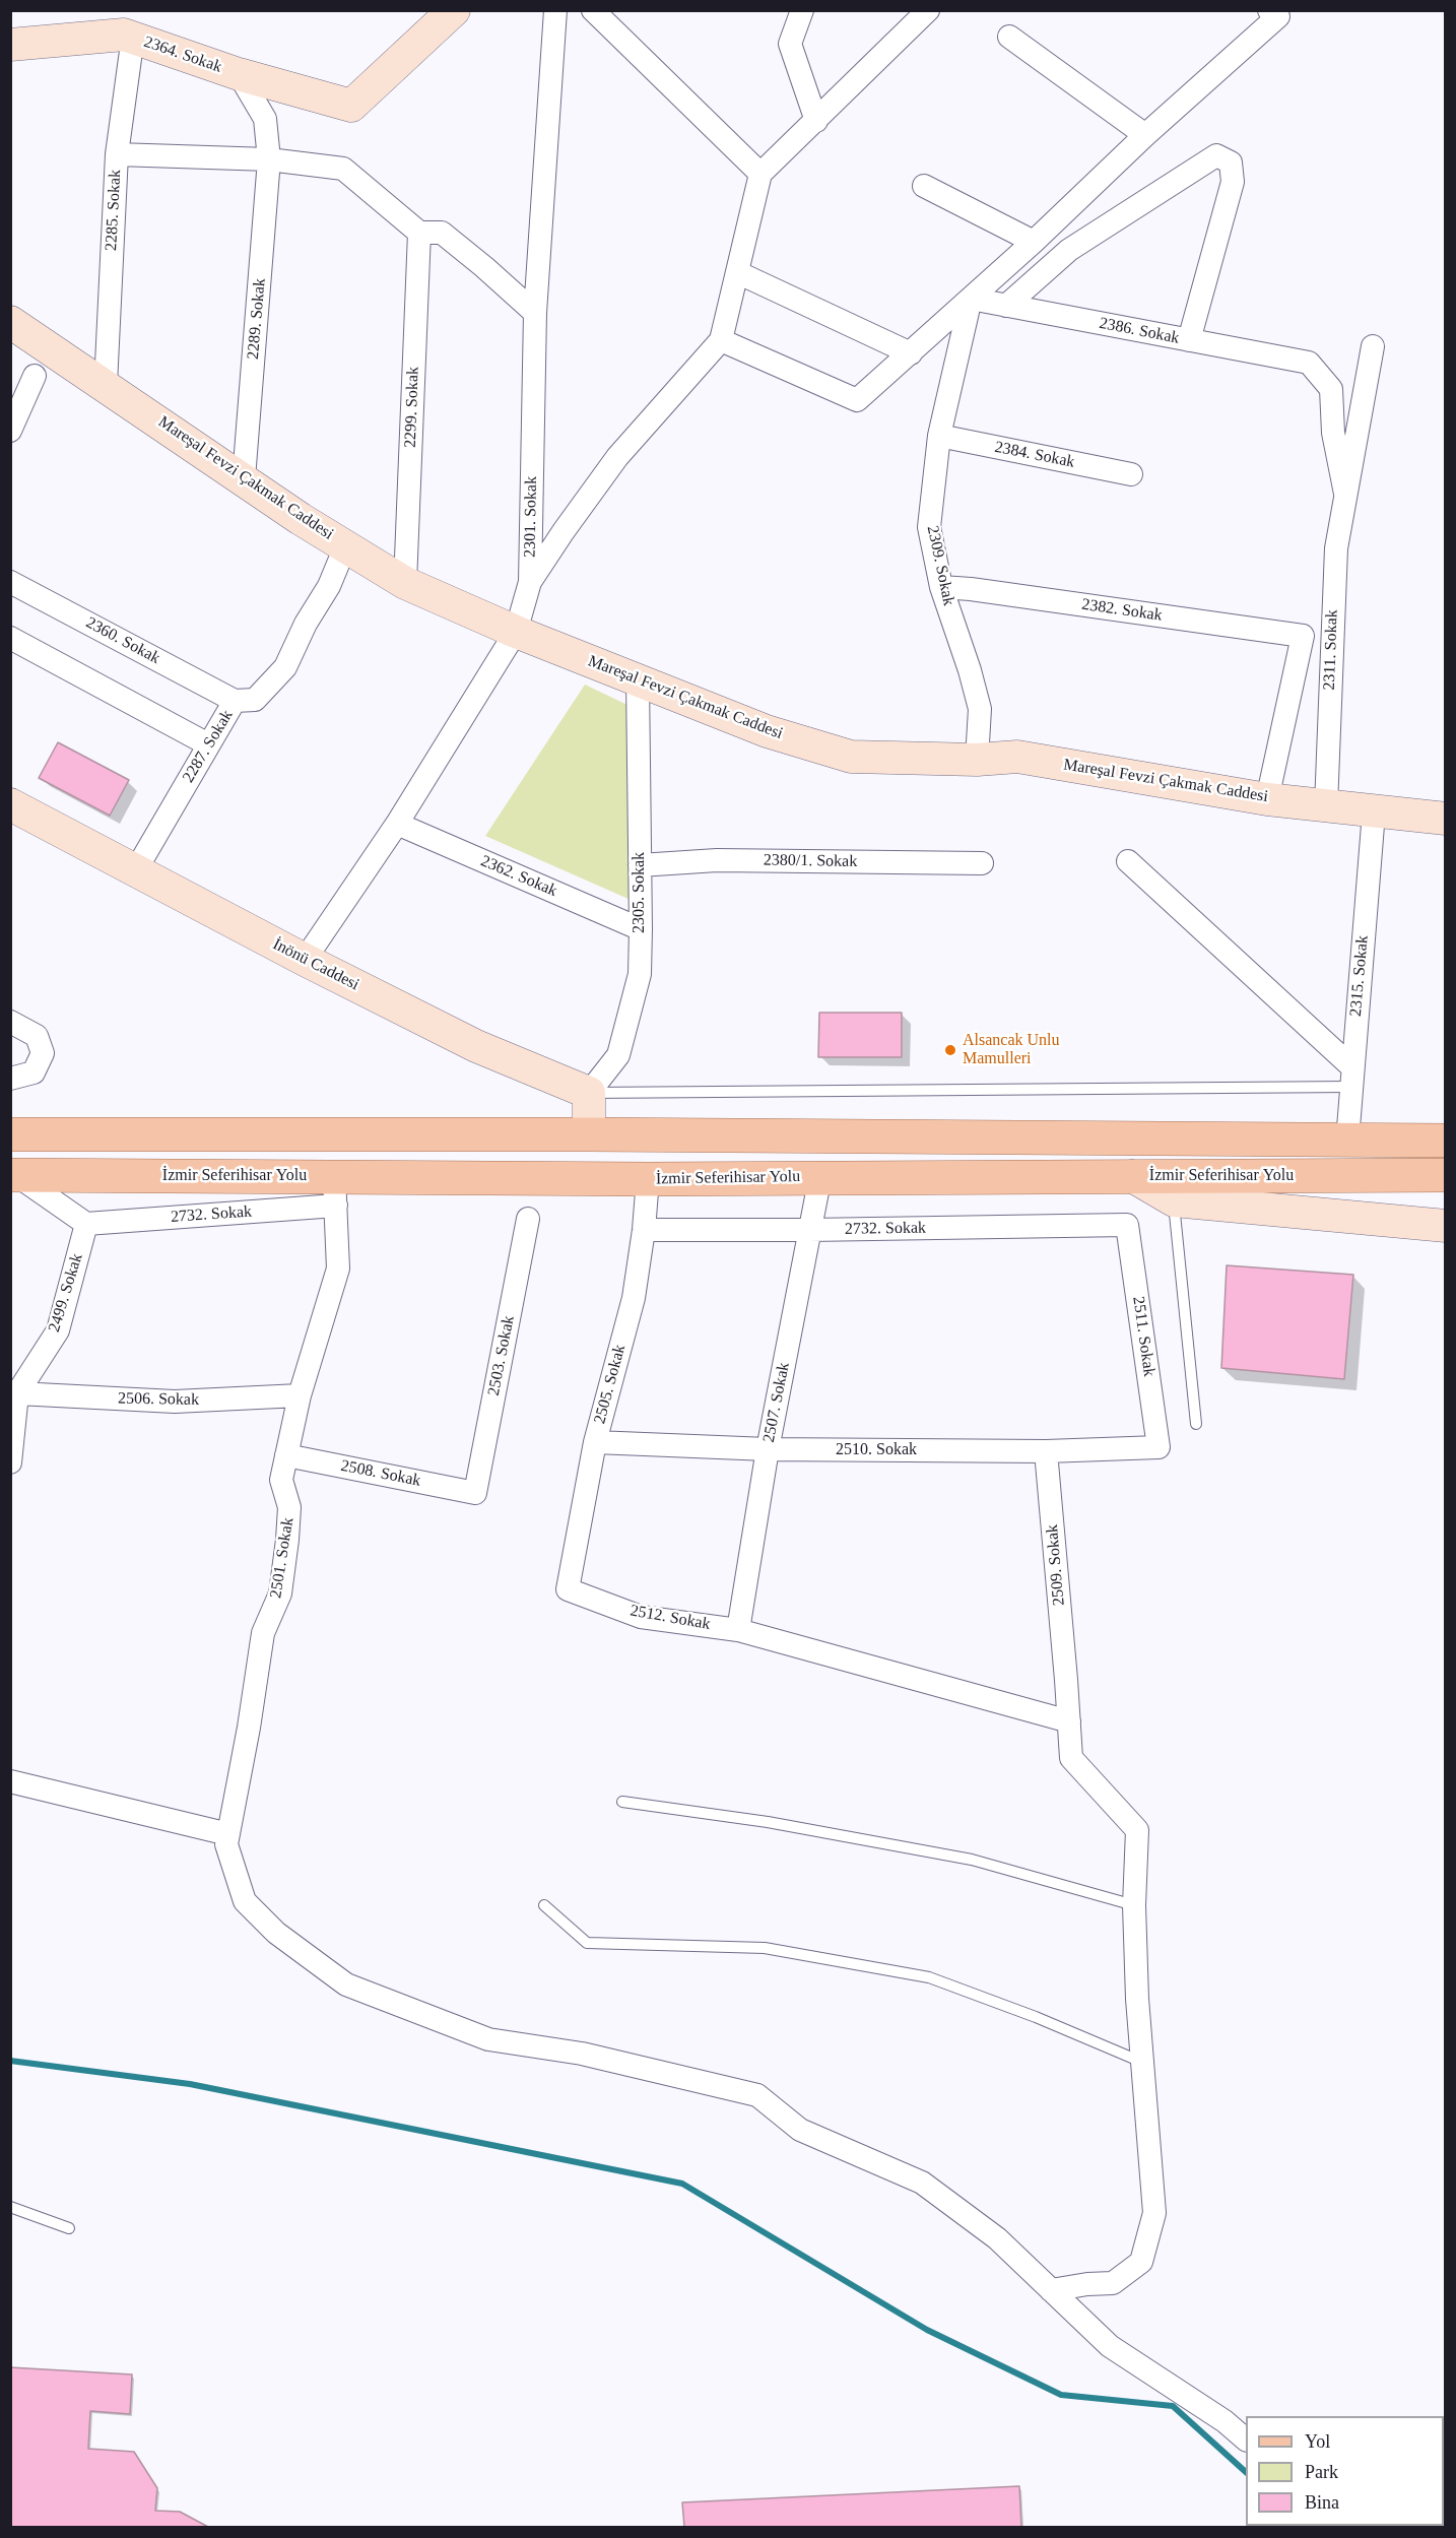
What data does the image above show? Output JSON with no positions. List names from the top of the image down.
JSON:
{
  "streets": {
    "main road": ["İzmir Seferihisar Yolu"],
    "street": [
      "2364. Sokak",
      "2285. Sokak",
      "2289. Sokak",
      "2386. Sokak",
      "2299. Sokak",
      "2384. Sokak",
      "Mareşal Fevzi Çakmak Caddesi",
      "2301. Sokak",
      "2309. Sokak",
      "2382. Sokak",
      "2360. Sokak",
      "2311. Sokak",
      "2287. Sokak",
      "2380/1. Sokak",
      "2362. Sokak",
      "2305. Sokak",
      "İnönü Caddesi",
      "2315. Sokak",
      "2732. Sokak",
      "2499. Sokak",
      "2511. Sokak",
      "2503. Sokak",
      "2505. Sokak",
      "2506. Sokak",
      "2507. Sokak",
      "2510. Sokak",
      "2508. Sokak",
      "2501. Sokak",
      "2509. Sokak",
      "2512. Sokak"
    ]
  },
  "crossings": [
    ["2364. Sokak", "2285. Sokak"],
    ["2364. Sokak", "2289. Sokak"],
    ["2285. Sokak", "Mareşal Fevzi Çakmak Caddesi"],
    ["2289. Sokak", "Mareşal Fevzi Çakmak Caddesi"],
    ["2386. Sokak", "2309. Sokak"],
    ["2386. Sokak", "2311. Sokak"],
    ["2299. Sokak", "Mareşal Fevzi Çakmak Caddesi"],
    ["2384. Sokak", "2309. Sokak"],
    ["Mareşal Fevzi Çakmak Caddesi", "2301. Sokak"],
    ["Mareşal Fevzi Çakmak Caddesi", "2309. Sokak"],
    ["Mareşal Fevzi Çakmak Caddesi", "2311. Sokak"],
    ["Mareşal Fevzi Çakmak Caddesi", "2287. Sokak"],
    ["Mareşal Fevzi Çakmak Caddesi", "2305. Sokak"],
    ["Mareşal Fevzi Çakmak Caddesi", "2315. Sokak"],
    ["2301. Sokak", "2362. Sokak"],
    ["2301. Sokak", "İnönü Caddesi"],
    ["2309. Sokak", "2382. Sokak"],
    ["2382. Sokak", "2311. Sokak"],
    ["2360. Sokak", "2287. Sokak"],
    ["2287. Sokak", "İnönü Caddesi"],
    ["2380/1. Sokak", "2305. Sokak"],
    ["2362. Sokak", "2305. Sokak"],
    ["2305. Sokak", "İnönü Caddesi"],
    ["İzmir Seferihisar Yolu", "2732. Sokak"],
    ["İzmir Seferihisar Yolu", "2505. Sokak"],
    ["İzmir Seferihisar Yolu", "2507. Sokak"],
    ["İzmir Seferihisar Yolu", "2501. Sokak"],
    ["2732. Sokak", "2499. Sokak"],
    ["2732. Sokak", "2511. Sokak"],
    ["2732. Sokak", "2505. Sokak"],
    ["2732. Sokak", "2507. Sokak"],
    ["2732. Sokak", "2501. Sokak"],
    ["2499. Sokak", "2506. Sokak"],
    ["2511. Sokak", "2510. Sokak"],
    ["2503. Sokak", "2508. Sokak"],
    ["2505. Sokak", "2510. Sokak"],
    ["2505. Sokak", "2512. Sokak"],
    ["2506. Sokak", "2501. Sokak"],
    ["2507. Sokak", "2510. Sokak"],
    ["2507. Sokak", "2512. Sokak"],
    ["2510. Sokak", "2509. Sokak"],
    ["2508. Sokak", "2501. Sokak"],
    ["2501. Sokak", "2509. Sokak"],
    ["2509. Sokak", "2512. Sokak"]
  ],
  "places": ["Alsancak Unlu Mamulleri"],
  "legend": ["Yol", "Park", "Bina"]
}
